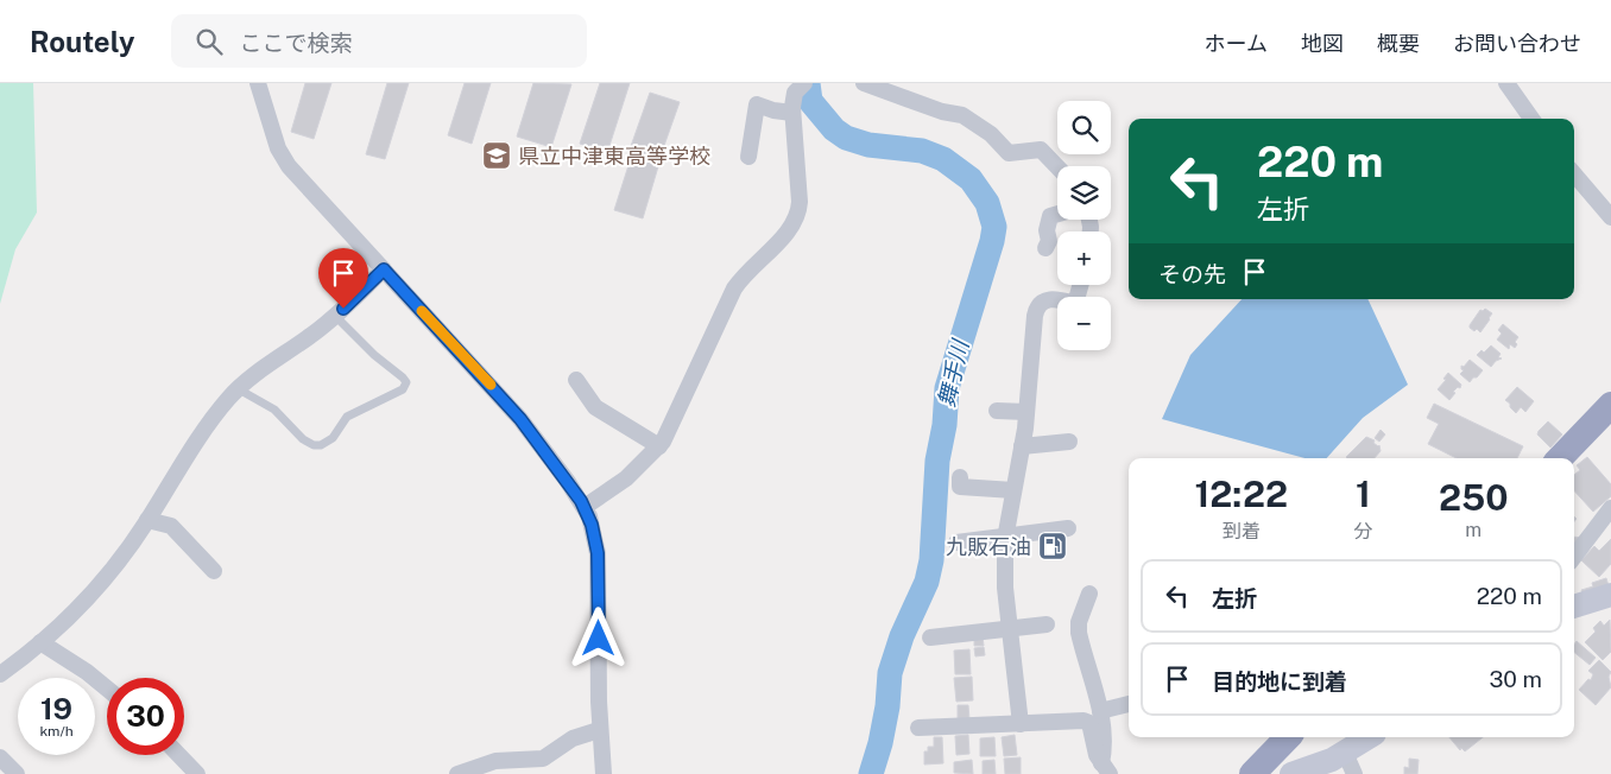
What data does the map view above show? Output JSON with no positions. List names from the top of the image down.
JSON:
{
  "water": ["舞手川"],
  "places": {
    "school or university": ["県立中津東高等学校"],
    "fuel station": ["九販石油"]
  },
  "page": {
    "header": "Routely",
    "search": "ここで検索",
    "nav": [
      "ホーム",
      "地図",
      "概要",
      "お問い合わせ"
    ],
    "map_buttons": ["+", "−"],
    "turn": ["220 m", "左折"],
    "then": "その先",
    "eta": [
      "12:22",
      "到着",
      "1",
      "分",
      "250",
      "m"
    ],
    "list": [
      {
        "name": "左折",
        "value": "220 m"
      },
      {
        "name": "目的地に到着",
        "value": "30 m"
      }
    ],
    "speed": "19 km/h",
    "limit": "30"
  }
}
